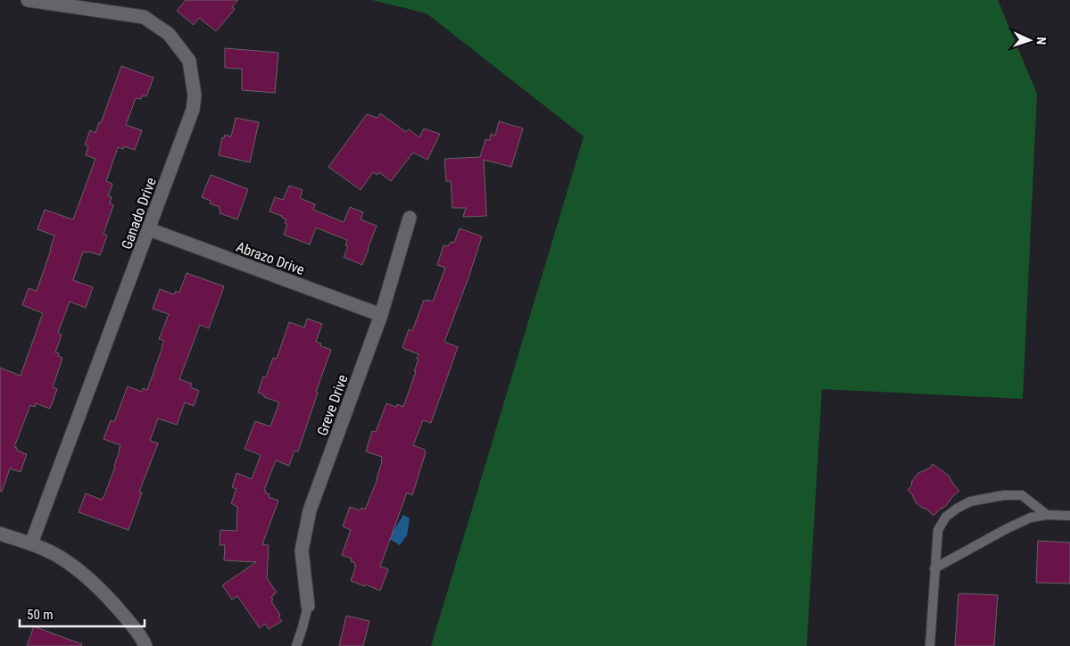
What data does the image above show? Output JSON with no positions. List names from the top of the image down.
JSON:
{
  "streets": {
    "street": ["Ganado Drive", "Abrazo Drive", "Greve Drive"]
  },
  "crossings": [
    ["Ganado Drive", "Abrazo Drive"],
    ["Abrazo Drive", "Greve Drive"]
  ],
  "scale_bar": "50 m",
  "north": "right"
}
